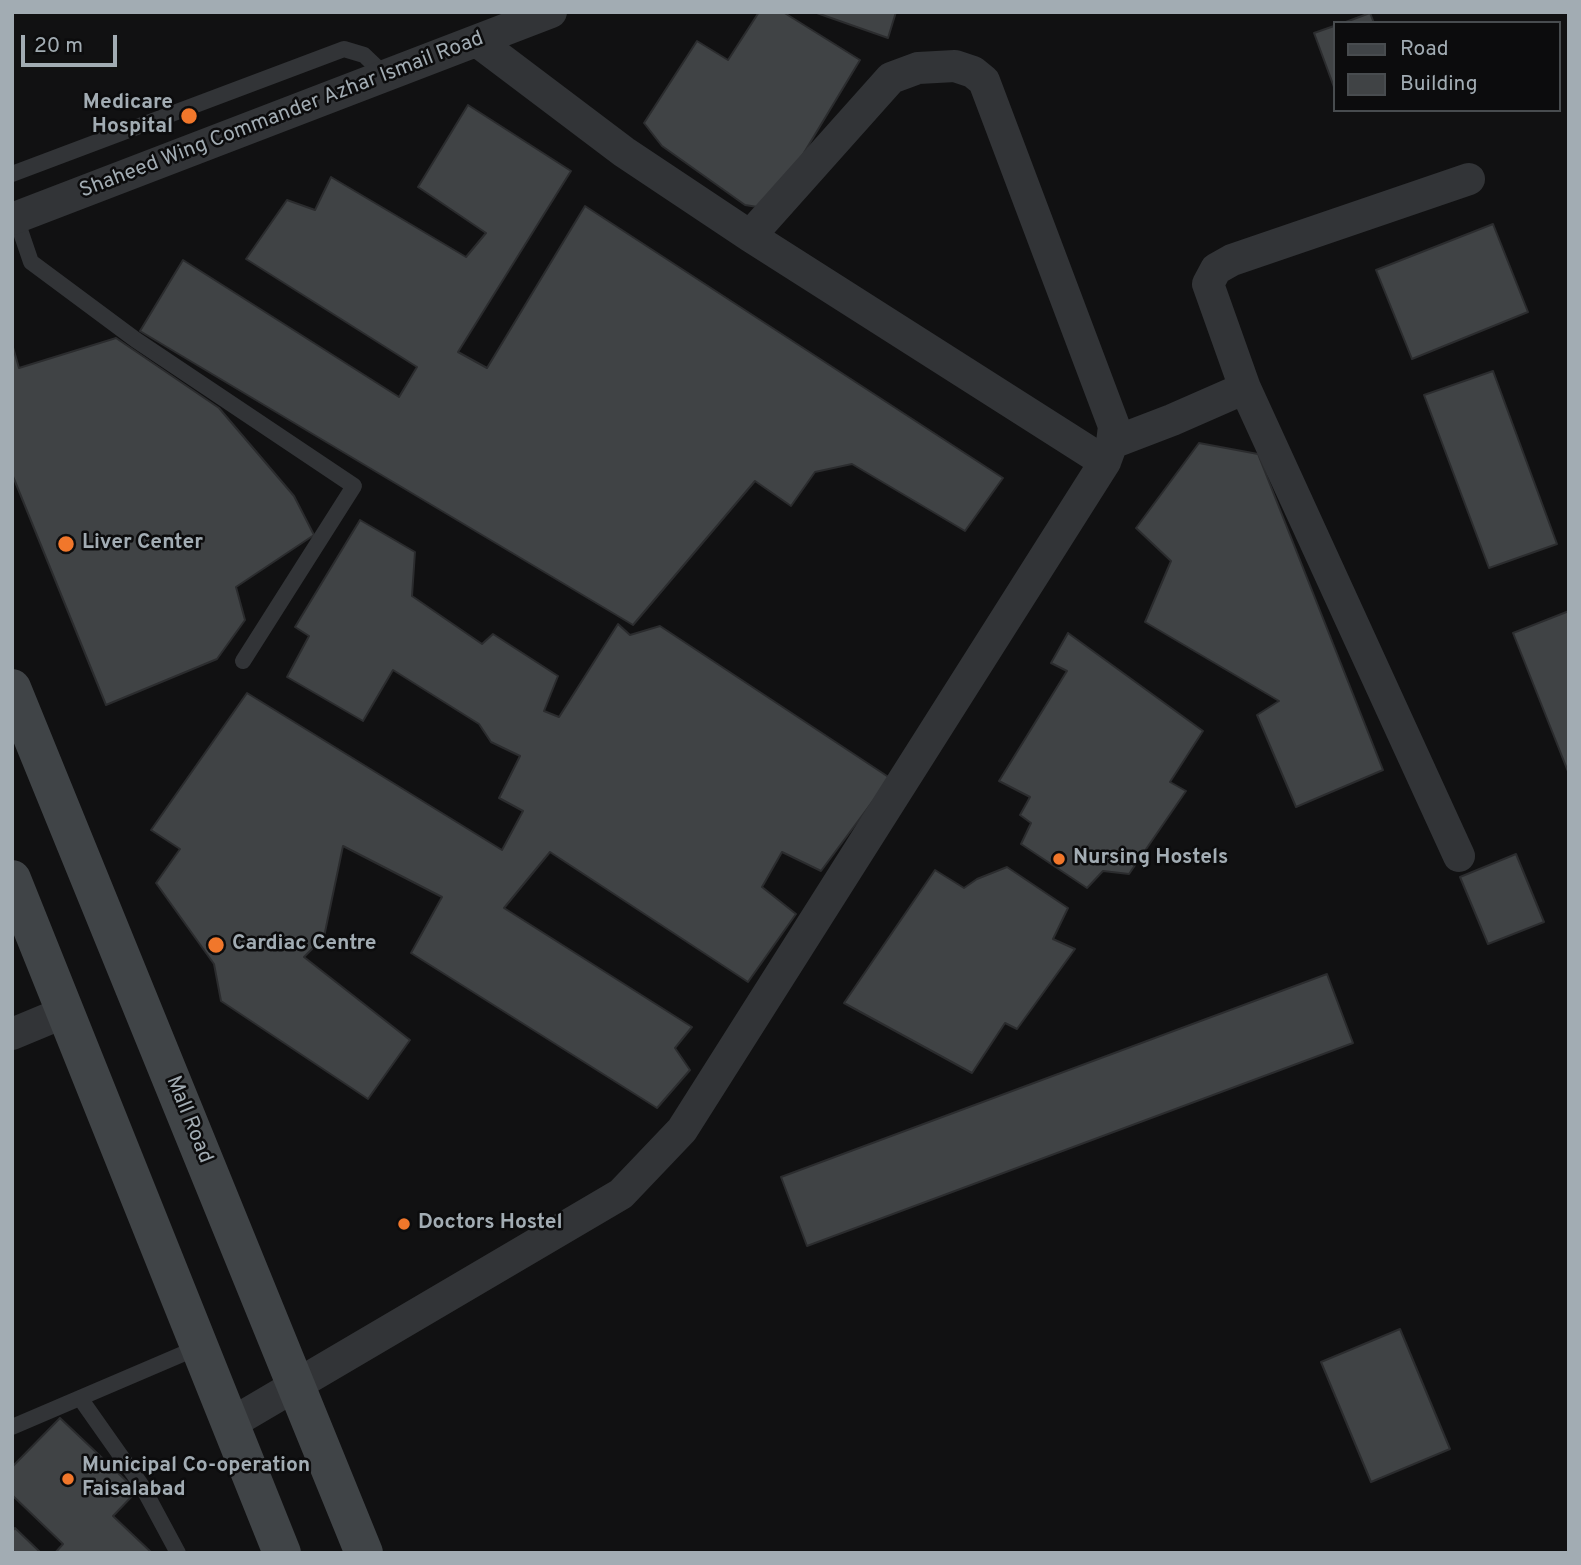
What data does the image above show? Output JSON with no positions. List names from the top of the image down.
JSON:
{
  "streets": {
    "main road": ["Mall Road"],
    "street": ["Shaheed Wing Commander Azhar Ismail Road"]
  },
  "places": [
    "Medicare Hospital",
    "Liver Center",
    "Nursing Hostels",
    "Cardiac Centre",
    "Doctors Hostel",
    "Municipal Co-operation Faisalabad"
  ],
  "legend": ["Road", "Building"],
  "scale_bar": "20 m"
}
